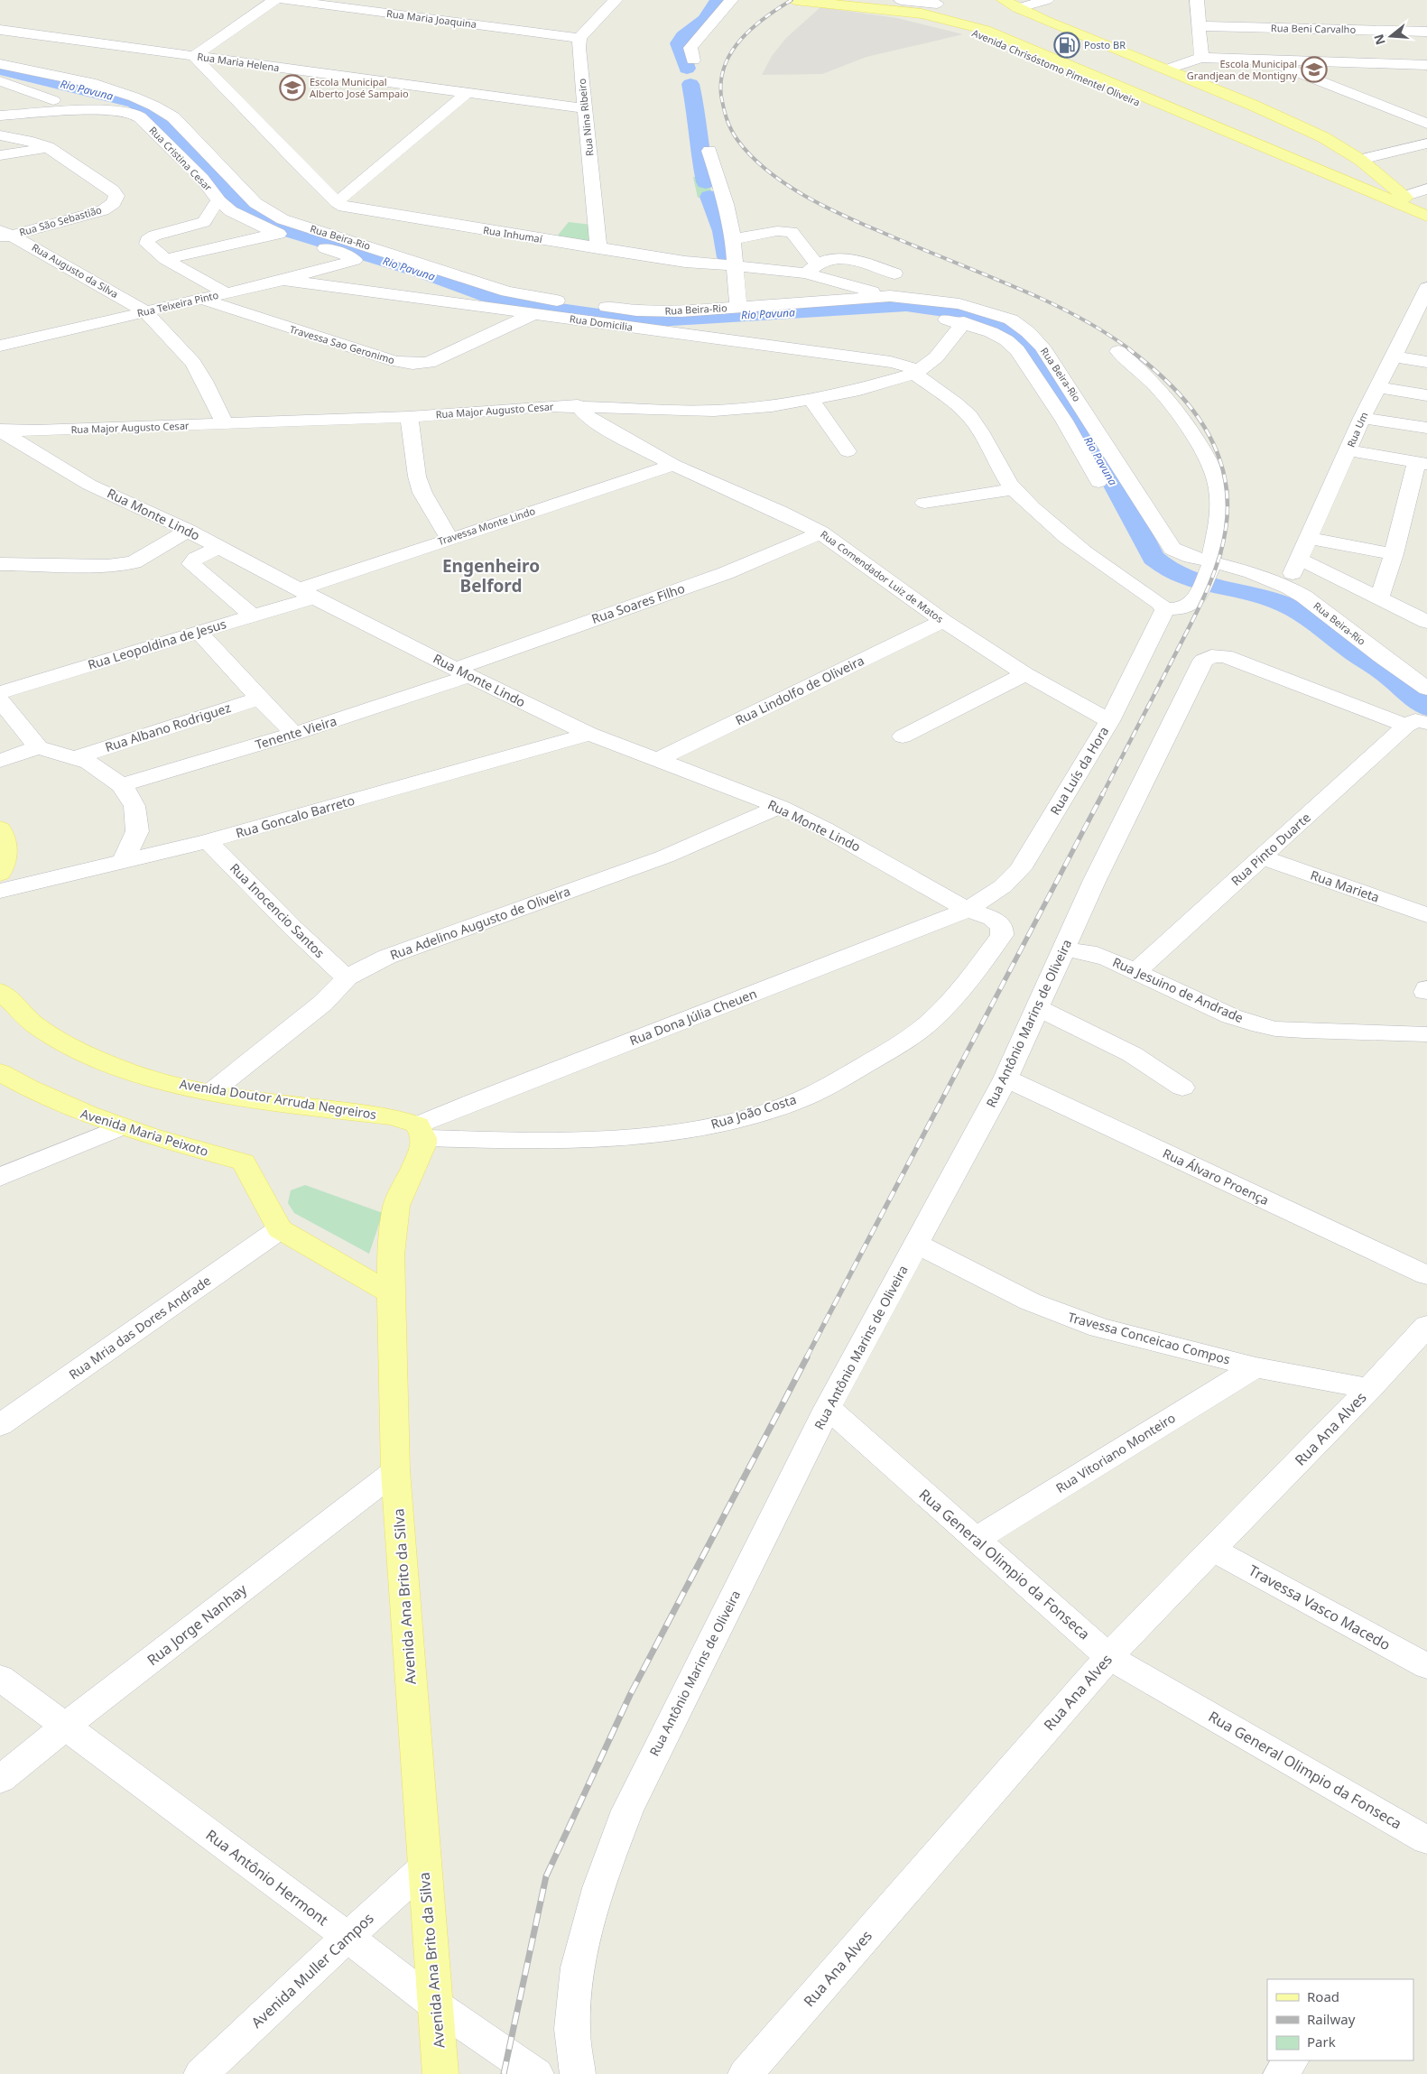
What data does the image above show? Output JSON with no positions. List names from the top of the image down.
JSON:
{
  "streets": {
    "main road": [
      "Avenida Chrisóstomo Pimentel Oliveira",
      "Avenida Doutor Arruda Negreiros",
      "Avenida Maria Peixoto",
      "Avenida Ana Brito da Silva"
    ],
    "street": [
      "Rua Maria Joaquina",
      "Rua Beni Carvalho",
      "Rua Maria Helena",
      "Rua Nina Ribeiro",
      "Rua Cristina Cesar",
      "Rua São Sebastião",
      "Rua Inhumaí",
      "Rua Beira-Rio",
      "Rua Augusto da Silva",
      "Rua Teixeira Pinto",
      "Rua Domicilia",
      "Travessa Sao Geronimo",
      "Rua Major Augusto Cesar",
      "Rua Um",
      "Rua Monte Lindo",
      "Travessa Monte Lindo",
      "Rua Comendador Luiz de Matos",
      "Rua Soares Filho",
      "Rua Leopoldina de Jesus",
      "Rua Lindolfo de Oliveira",
      "Rua Albano Rodriguez",
      "Tenente Vieira",
      "Rua Luís da Hora",
      "Rua Goncalo Barreto",
      "Rua Pinto Duarte",
      "Rua Marieta",
      "Rua Inocencio Santos",
      "Rua Adelino Augusto de Oliveira",
      "Rua Jesuino de Andrade",
      "Rua Dona Júlia Cheuen",
      "Rua Antônio Marins de Oliveira",
      "Rua João Costa",
      "Rua Álvaro Proença",
      "Rua Mria das Dores Andrade",
      "Travessa Conceicao Compos",
      "Rua Ana Alves",
      "Rua Vitoriano Monteiro",
      "Rua General Olimpio da Fonseca",
      "Travessa Vasco Macedo",
      "Rua Jorge Nanhay",
      "Rua Antônio Hermont",
      "Avenida Muller Campos"
    ]
  },
  "crossings": [
    ["Rua Maria Joaquina", "Rua Nina Ribeiro"],
    ["Rua Maria Helena", "Rua Nina Ribeiro"],
    ["Rua Maria Helena", "Rua Inhumaí"],
    ["Rua Nina Ribeiro", "Rua Inhumaí"],
    ["Rua Cristina Cesar", "Rua Teixeira Pinto"],
    ["Rua São Sebastião", "Rua Augusto da Silva"],
    ["Rua Inhumaí", "Rua Beira-Rio"],
    ["Rua Augusto da Silva", "Rua Teixeira Pinto"],
    ["Rua Augusto da Silva", "Rua Major Augusto Cesar"],
    ["Rua Teixeira Pinto", "Rua Domicilia"],
    ["Rua Teixeira Pinto", "Travessa Sao Geronimo"],
    ["Rua Domicilia", "Travessa Sao Geronimo"],
    ["Rua Domicilia", "Rua Major Augusto Cesar"],
    ["Rua Major Augusto Cesar", "Rua Monte Lindo"],
    ["Rua Major Augusto Cesar", "Rua Comendador Luiz de Matos"],
    ["Rua Monte Lindo", "Travessa Monte Lindo"],
    ["Rua Monte Lindo", "Rua Soares Filho"],
    ["Rua Monte Lindo", "Rua Leopoldina de Jesus"],
    ["Rua Monte Lindo", "Rua Lindolfo de Oliveira"],
    ["Rua Monte Lindo", "Tenente Vieira"],
    ["Rua Monte Lindo", "Rua Luís da Hora"],
    ["Rua Monte Lindo", "Rua Goncalo Barreto"],
    ["Rua Monte Lindo", "Rua Adelino Augusto de Oliveira"],
    ["Rua Monte Lindo", "Rua Dona Júlia Cheuen"],
    ["Rua Monte Lindo", "Rua João Costa"],
    ["Travessa Monte Lindo", "Rua Comendador Luiz de Matos"],
    ["Travessa Monte Lindo", "Rua Leopoldina de Jesus"],
    ["Rua Comendador Luiz de Matos", "Rua Soares Filho"],
    ["Rua Comendador Luiz de Matos", "Rua Lindolfo de Oliveira"],
    ["Rua Comendador Luiz de Matos", "Rua Luís da Hora"],
    ["Rua Soares Filho", "Tenente Vieira"],
    ["Rua Luís da Hora", "Rua Dona Júlia Cheuen"],
    ["Rua Luís da Hora", "Rua João Costa"],
    ["Rua Goncalo Barreto", "Rua Inocencio Santos"],
    ["Rua Pinto Duarte", "Rua Marieta"],
    ["Rua Pinto Duarte", "Rua Jesuino de Andrade"],
    ["Rua Pinto Duarte", "Rua Antônio Marins de Oliveira"],
    ["Rua Inocencio Santos", "Rua Adelino Augusto de Oliveira"],
    ["Rua Adelino Augusto de Oliveira", "Avenida Doutor Arruda Negreiros"],
    ["Rua Jesuino de Andrade", "Rua Antônio Marins de Oliveira"],
    ["Rua Dona Júlia Cheuen", "Avenida Doutor Arruda Negreiros"],
    ["Rua Dona Júlia Cheuen", "Rua João Costa"],
    ["Rua Dona Júlia Cheuen", "Avenida Ana Brito da Silva"],
    ["Rua Antônio Marins de Oliveira", "Rua Álvaro Proença"],
    ["Rua Antônio Marins de Oliveira", "Travessa Conceicao Compos"],
    ["Rua Antônio Marins de Oliveira", "Rua General Olimpio da Fonseca"],
    ["Avenida Doutor Arruda Negreiros", "Rua João Costa"],
    ["Avenida Doutor Arruda Negreiros", "Avenida Ana Brito da Silva"],
    ["Rua João Costa", "Avenida Ana Brito da Silva"],
    ["Avenida Maria Peixoto", "Rua Mria das Dores Andrade"],
    ["Travessa Conceicao Compos", "Rua Ana Alves"],
    ["Travessa Conceicao Compos", "Rua Vitoriano Monteiro"],
    ["Rua Ana Alves", "Rua General Olimpio da Fonseca"],
    ["Rua Ana Alves", "Travessa Vasco Macedo"],
    ["Rua Vitoriano Monteiro", "Rua General Olimpio da Fonseca"],
    ["Avenida Ana Brito da Silva", "Rua Jorge Nanhay"],
    ["Avenida Ana Brito da Silva", "Rua Antônio Hermont"],
    ["Avenida Ana Brito da Silva", "Avenida Muller Campos"],
    ["Rua Jorge Nanhay", "Rua Antônio Hermont"],
    ["Rua Antônio Hermont", "Avenida Muller Campos"]
  ],
  "districts": ["Engenheiro Belford"],
  "water": ["Rio Pavuna"],
  "places": {
    "fuel station": ["Posto BR"],
    "school or university": ["Escola Municipal Grandjean de Montigny", "Escola Municipal Alberto José Sampaio"]
  },
  "legend": ["Road", "Railway", "Park"],
  "north": "left"
}
